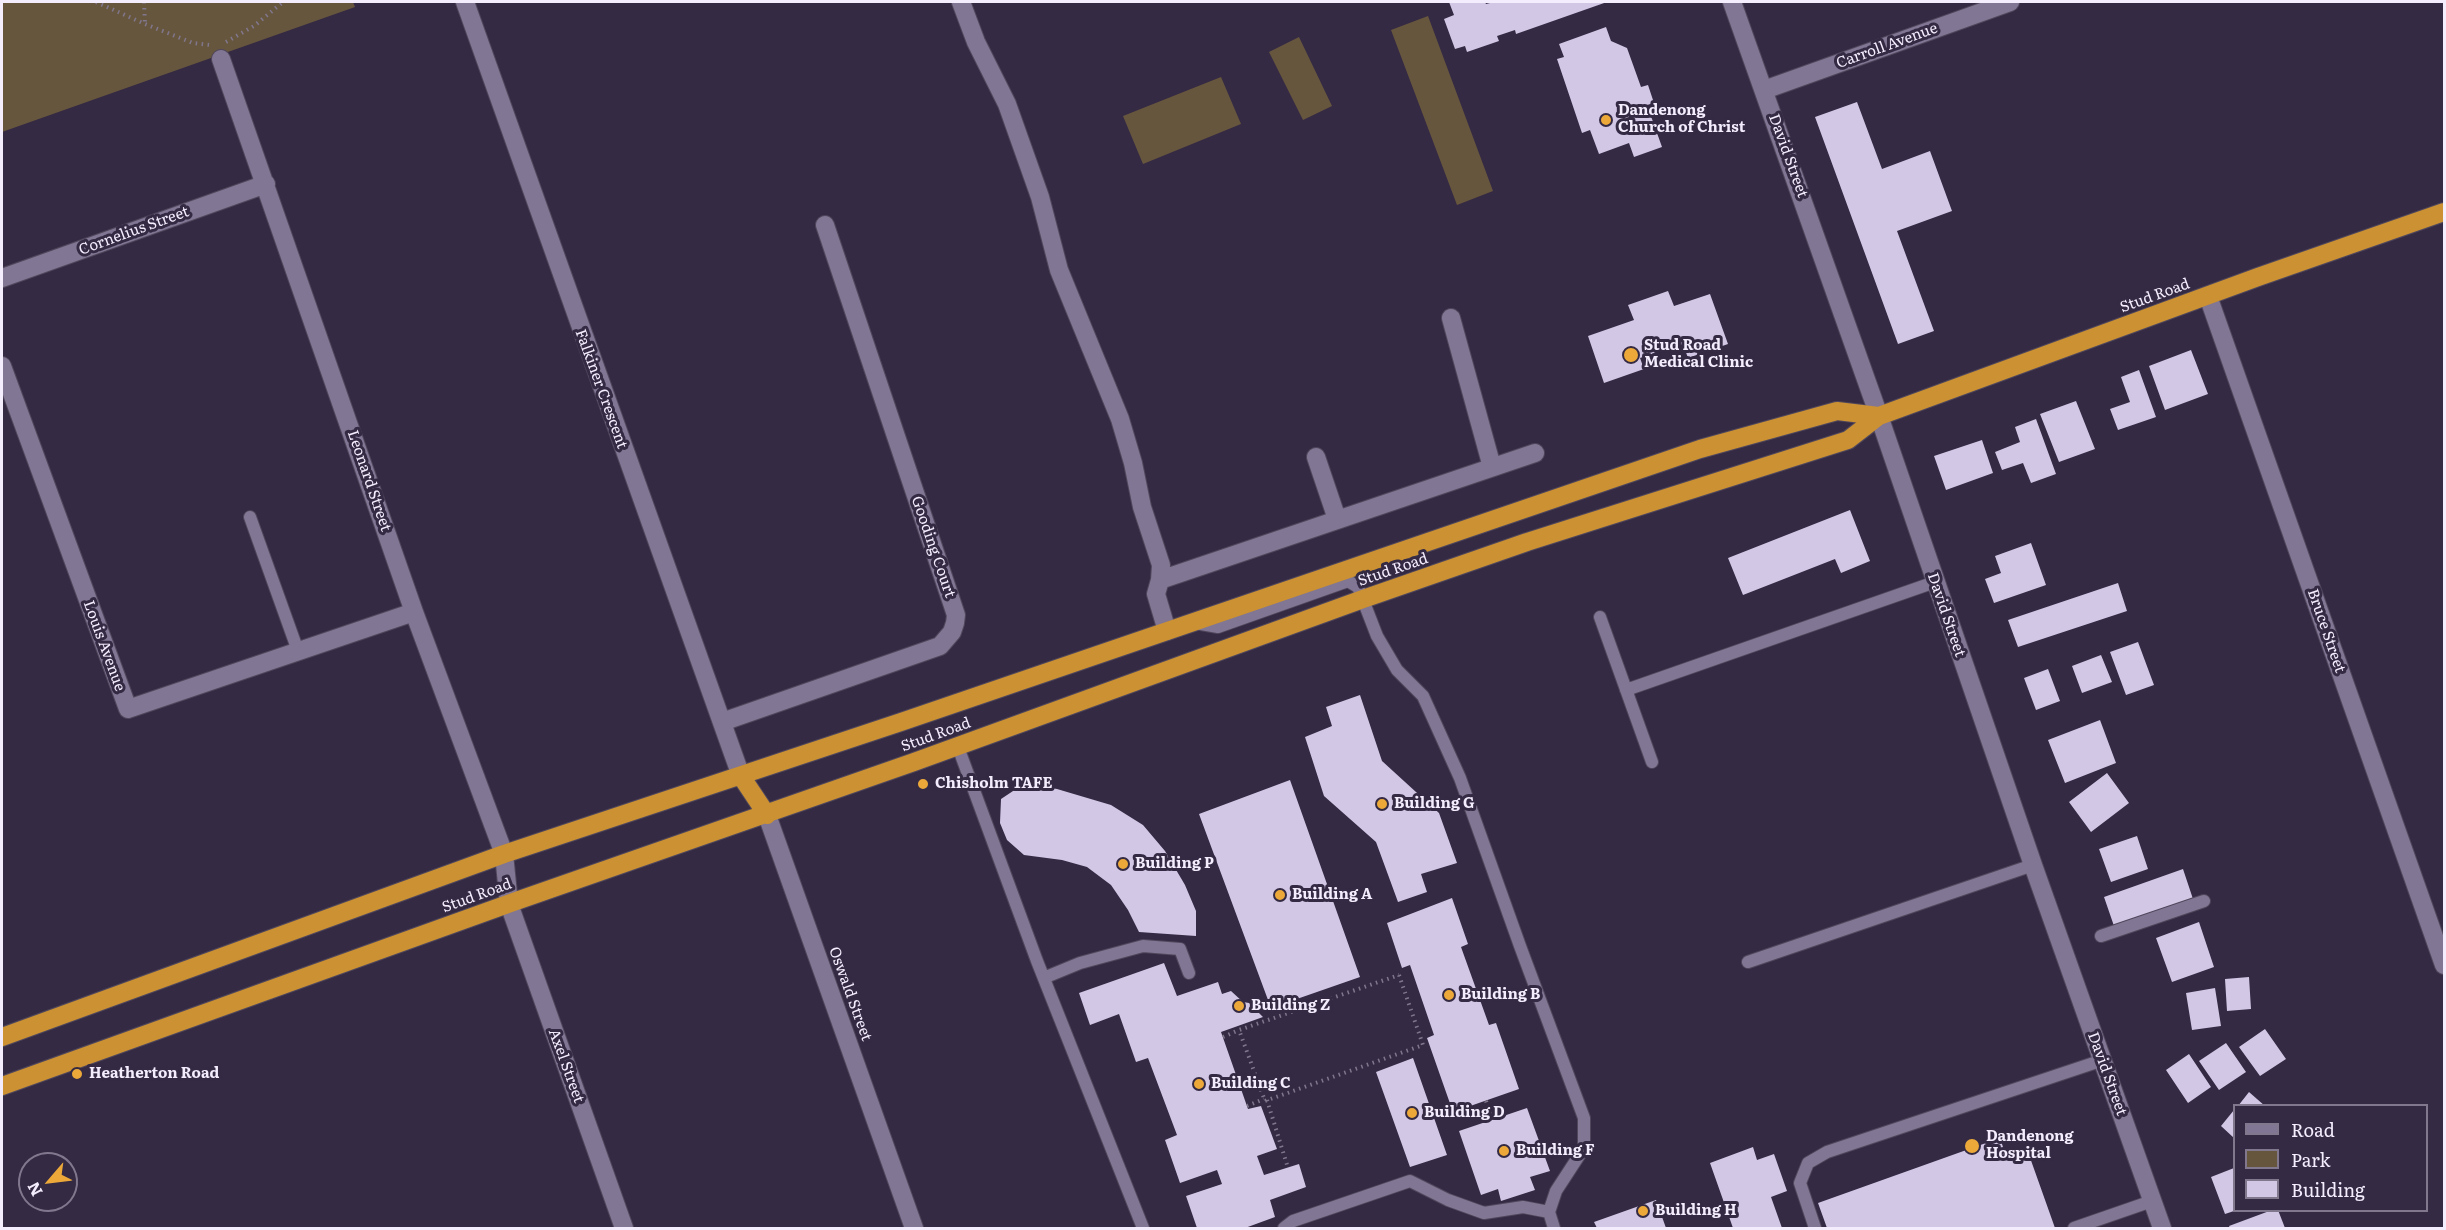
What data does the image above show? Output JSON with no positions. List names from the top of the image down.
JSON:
{
  "streets": {
    "highway": ["Stud Road", "Oswald Street"],
    "street": [
      "Carroll Avenue",
      "David Street",
      "Cornelius Street",
      "Falkiner Crescent",
      "Leonard Street",
      "Gooding Court",
      "Bruce Street",
      "Louis Avenue",
      "Axel Street"
    ]
  },
  "crossings": [
    ["Carroll Avenue", "David Street"],
    ["David Street", "Stud Road"],
    ["Cornelius Street", "Leonard Street"],
    ["Stud Road", "Falkiner Crescent"],
    ["Stud Road", "Leonard Street"],
    ["Stud Road", "Bruce Street"],
    ["Stud Road", "Oswald Street"],
    ["Stud Road", "Axel Street"],
    ["Falkiner Crescent", "Gooding Court"],
    ["Falkiner Crescent", "Oswald Street"],
    ["Leonard Street", "Louis Avenue"],
    ["Leonard Street", "Axel Street"]
  ],
  "places": [
    "Dandenong Church of Christ",
    "Stud Road Medical Clinic",
    "Chisholm TAFE",
    "Building G",
    "Building P",
    "Building A",
    "Building B",
    "Building Z",
    "Heatherton Road",
    "Building C",
    "Building D",
    "Dandenong Hospital",
    "Building F",
    "Building H"
  ],
  "legend": ["Road", "Park", "Building"],
  "north": "bottom left"
}
